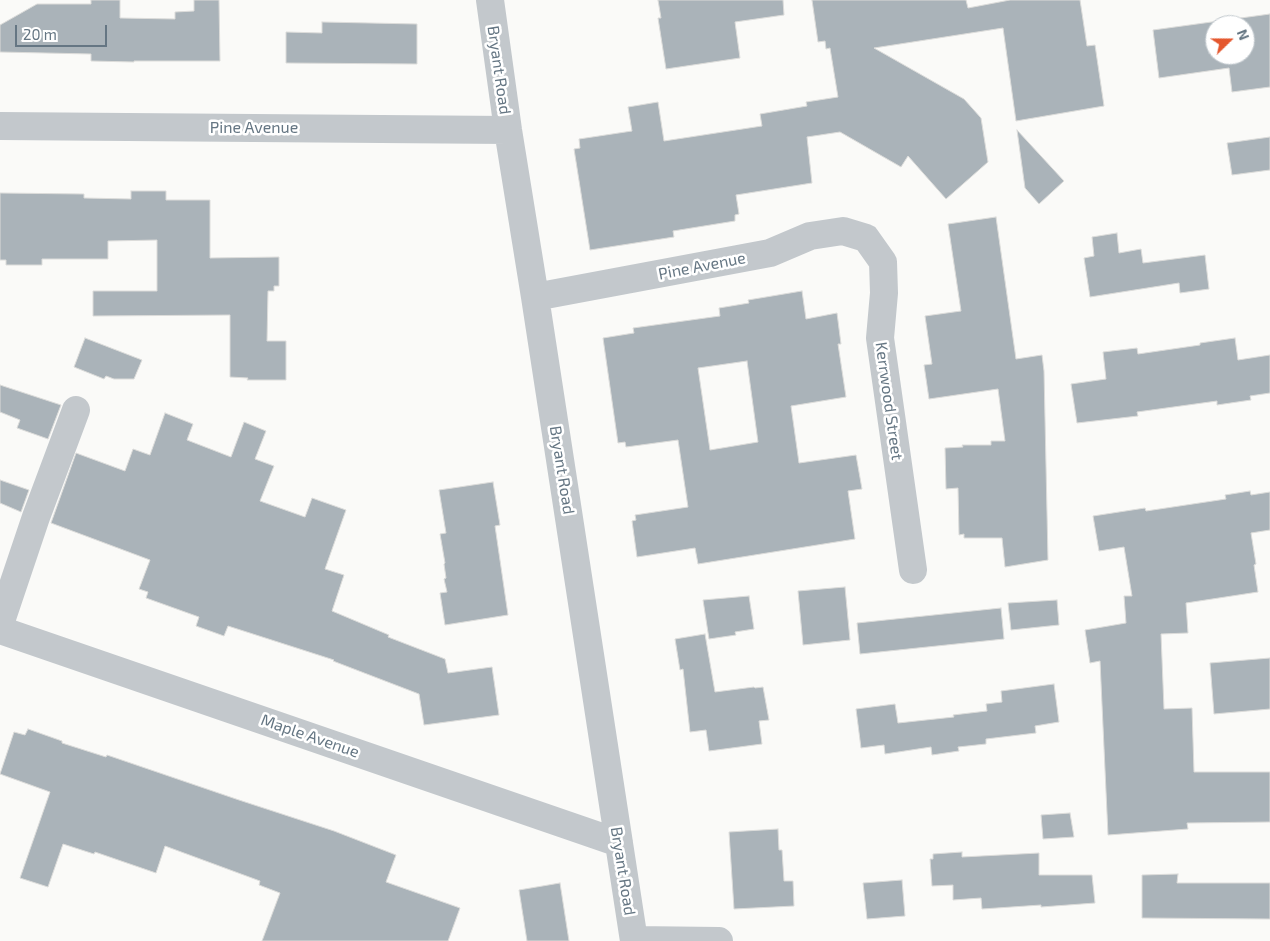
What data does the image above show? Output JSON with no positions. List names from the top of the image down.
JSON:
{
  "streets": {
    "street": [
      "Bryant Road",
      "Pine Avenue",
      "Kerrwood Street",
      "Maple Avenue"
    ]
  },
  "crossings": [
    ["Bryant Road", "Pine Avenue"],
    ["Bryant Road", "Maple Avenue"],
    ["Pine Avenue", "Kerrwood Street"]
  ],
  "scale_bar": "20 m",
  "north": "right"
}
